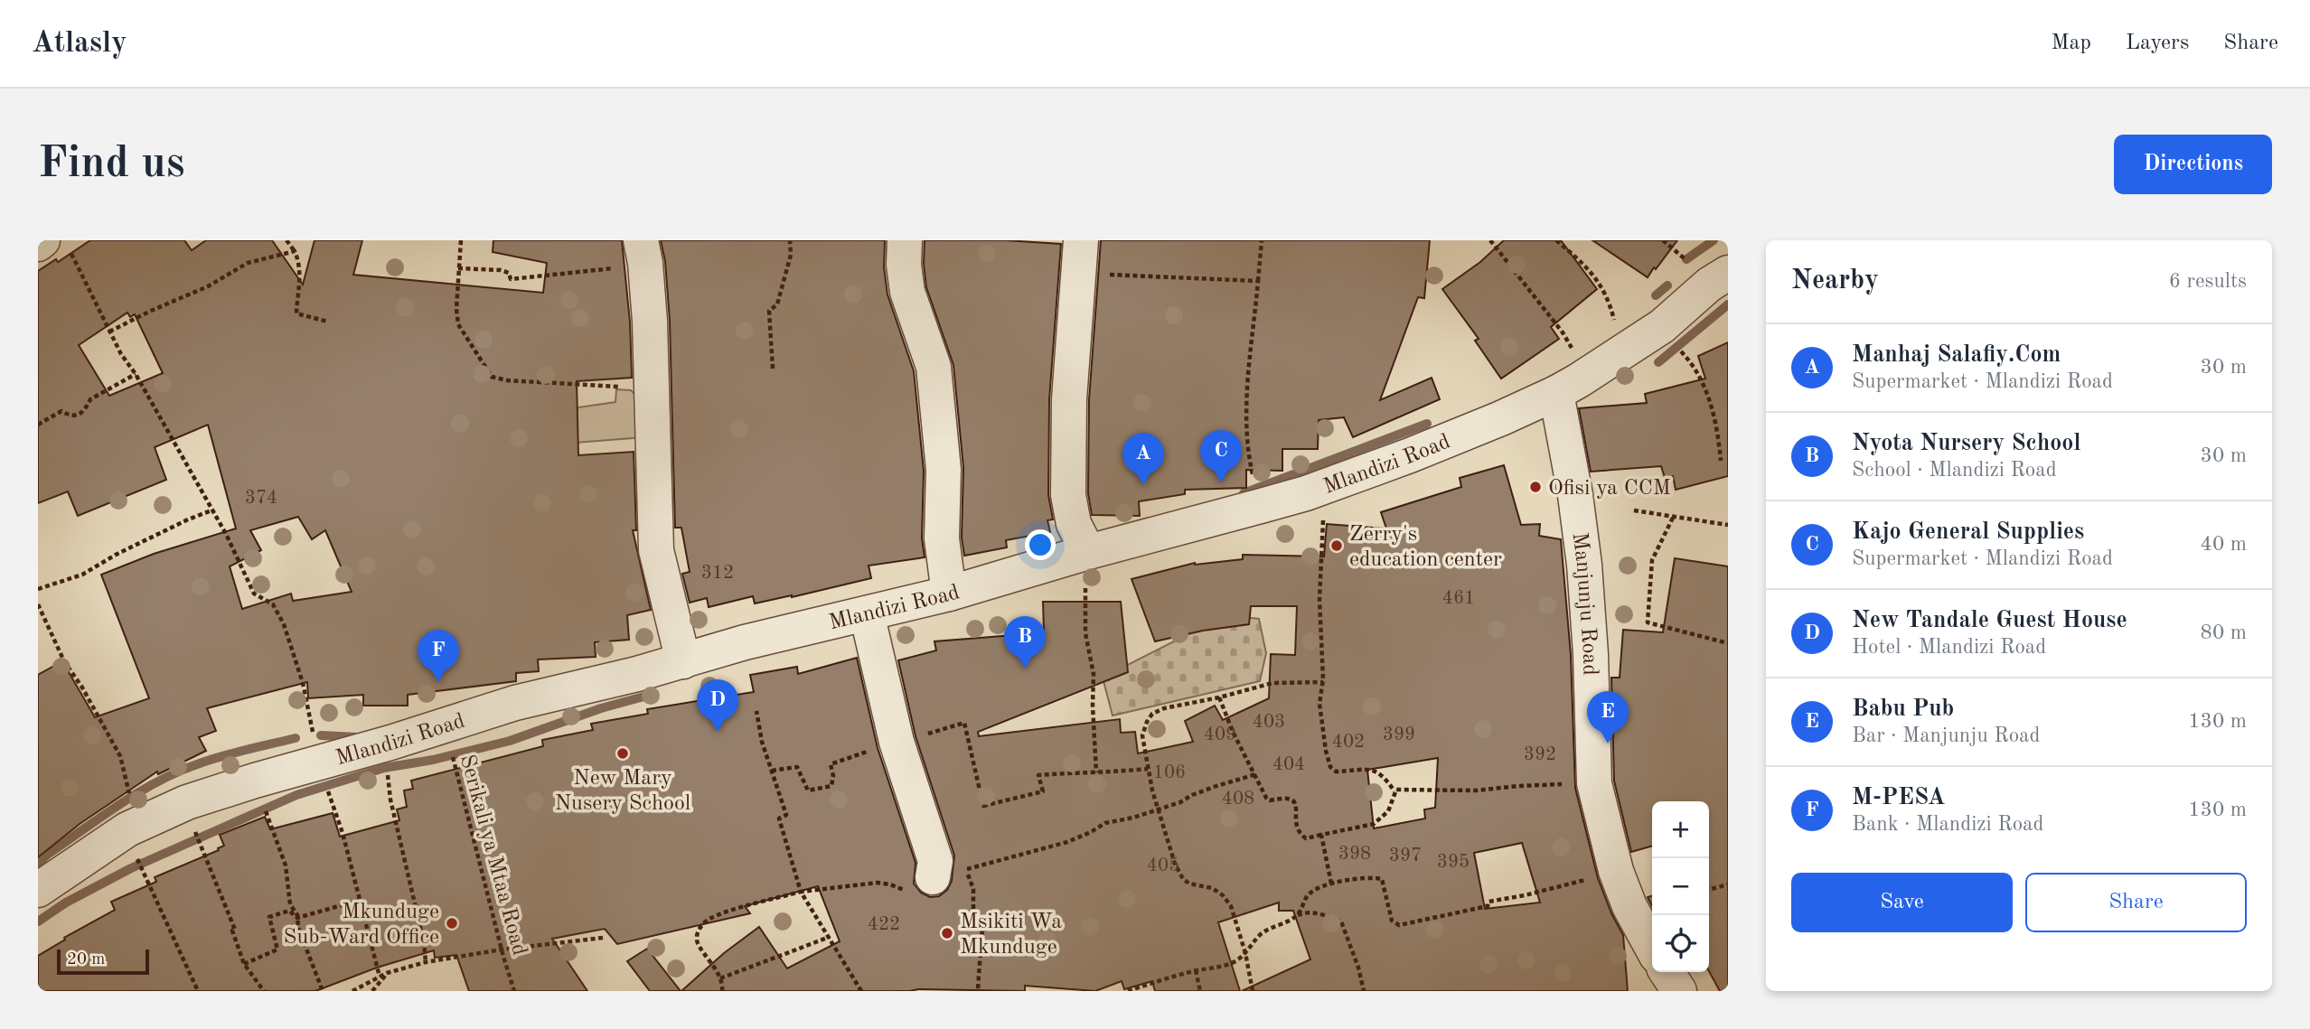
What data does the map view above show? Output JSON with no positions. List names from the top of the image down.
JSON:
{
  "streets": {
    "street": ["Mlandizi Road", "Manjunju Road"],
    "path": ["Serikali ya Mtaa Road"]
  },
  "crossings": [
    ["Mlandizi Road", "Manjunju Road"],
    ["Mlandizi Road", "Serikali ya Mtaa Road"]
  ],
  "places": [
    "Ofisi ya CCM",
    "Zerry's education center",
    "New Mary Nusery School",
    "Mkunduge Sub-Ward Office",
    "Msikiti Wa Mkunduge"
  ],
  "house_numbers": [
    "374",
    "312",
    "461",
    "403",
    "409",
    "399",
    "402",
    "392",
    "404",
    "106",
    "408",
    "398",
    "397",
    "395",
    "405",
    "422"
  ],
  "scale_bar": "20 m",
  "page": {
    "header": "Atlasly",
    "nav": ["Map", "Layers", "Share"],
    "buttons": [
      "Directions",
      ["Save", "Share"]
    ],
    "title": "Find us",
    "heading": ["Nearby", "6 results"],
    "list": [
      {
        "mark": "A",
        "name": "Manhaj Salafiy.Com",
        "note": "Supermarket · Mlandizi Road",
        "value": "30 m"
      },
      {
        "mark": "B",
        "name": "Nyota Nursery School",
        "note": "School · Mlandizi Road",
        "value": "30 m"
      },
      {
        "mark": "C",
        "name": "Kajo General Supplies",
        "note": "Supermarket · Mlandizi Road",
        "value": "40 m"
      },
      {
        "mark": "D",
        "name": "New Tandale Guest House",
        "note": "Hotel · Mlandizi Road",
        "value": "80 m"
      },
      {
        "mark": "E",
        "name": "Babu Pub",
        "note": "Bar · Manjunju Road",
        "value": "130 m"
      },
      {
        "mark": "F",
        "name": "M-PESA",
        "note": "Bank · Mlandizi Road",
        "value": "130 m"
      }
    ],
    "pins": [
      "C",
      "A",
      "B",
      "F",
      "D",
      "E"
    ],
    "map_buttons": ["+", "−"],
    "scale": "20 m"
  }
}
